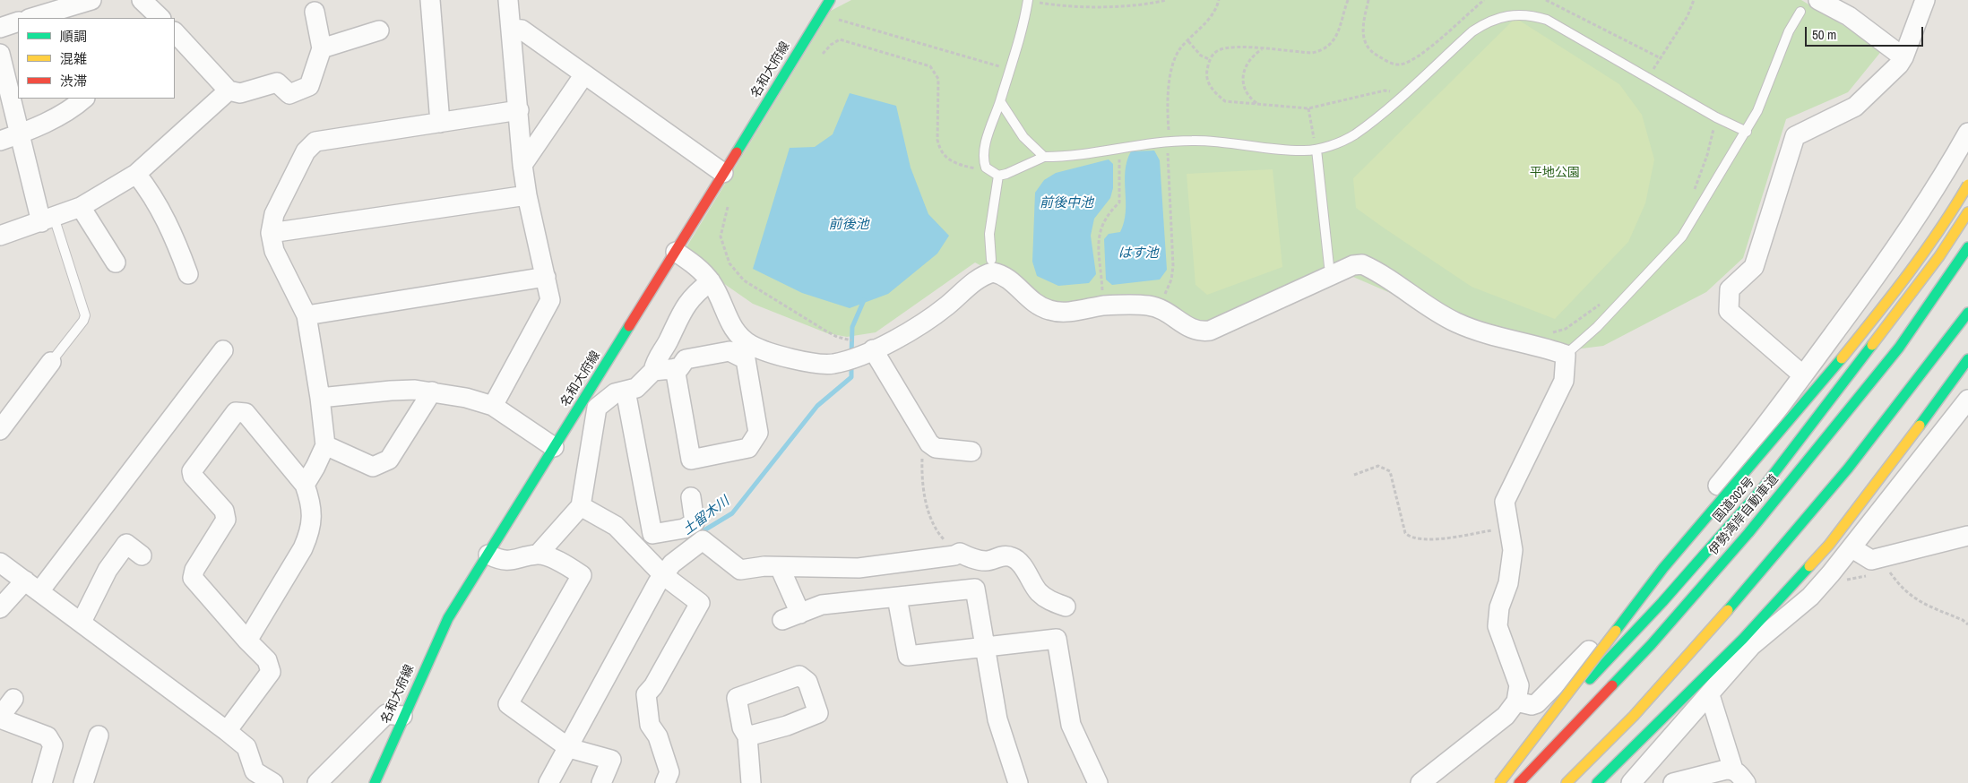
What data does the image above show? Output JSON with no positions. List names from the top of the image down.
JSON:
{
  "streets": {
    "main road": ["名和大府線", "国道302号", "伊勢湾岸自動車道"]
  },
  "water": [
    "前後中池",
    "前後池",
    "はす池",
    "土留木川"
  ],
  "parks": ["平地公園"],
  "legend": ["順調", "混雑", "渋滞"],
  "scale_bar": "50 m"
}
